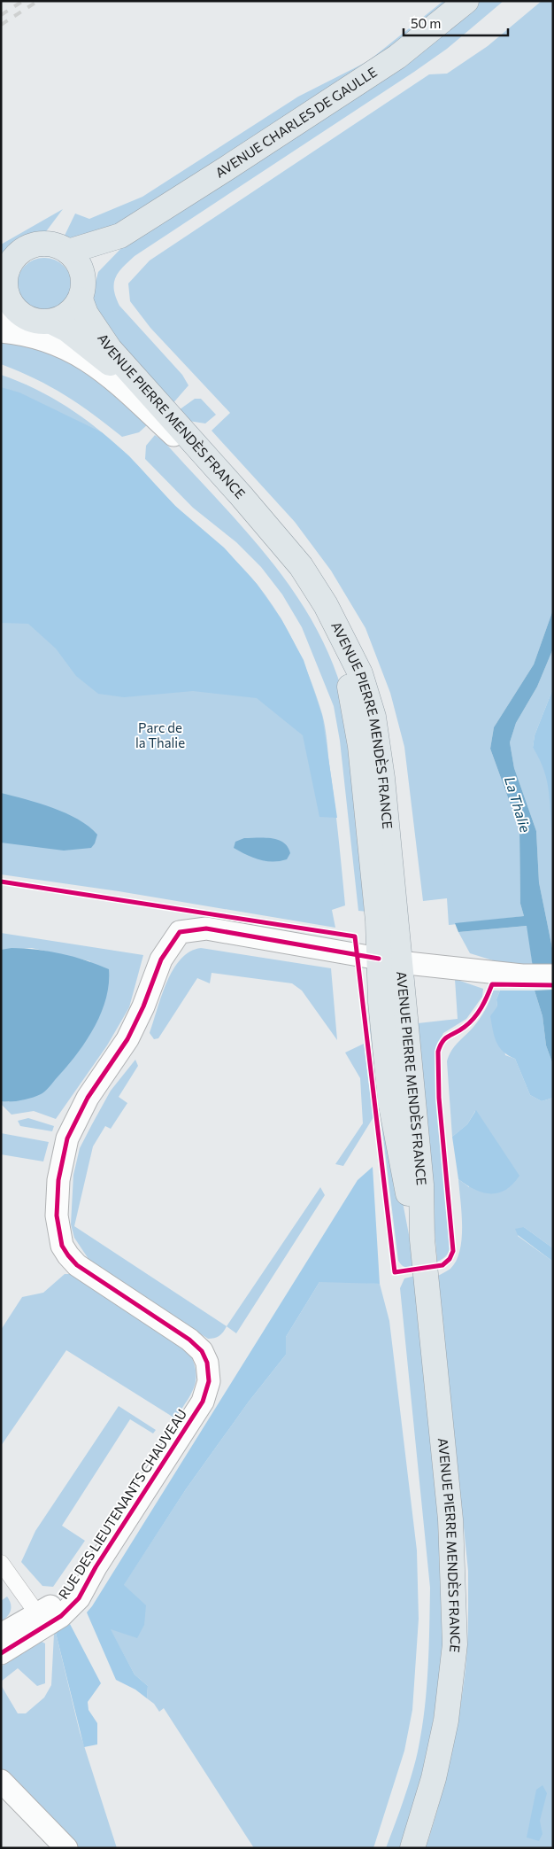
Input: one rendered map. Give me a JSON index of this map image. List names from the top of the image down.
{
  "streets": {
    "main road": ["AVENUE CHARLES DE GAULLE", "AVENUE PIERRE MENDÈS FRANCE"],
    "street": ["RUE DES LIEUTENANTS CHAUVEAU"]
  },
  "crossings": [
    ["AVENUE CHARLES DE GAULLE", "AVENUE PIERRE MENDÈS FRANCE"],
    ["AVENUE PIERRE MENDÈS FRANCE", "RUE DES LIEUTENANTS CHAUVEAU"]
  ],
  "water": ["La Thalie"],
  "parks": ["Parc de la Thalie"],
  "scale_bar": "50 m"
}
